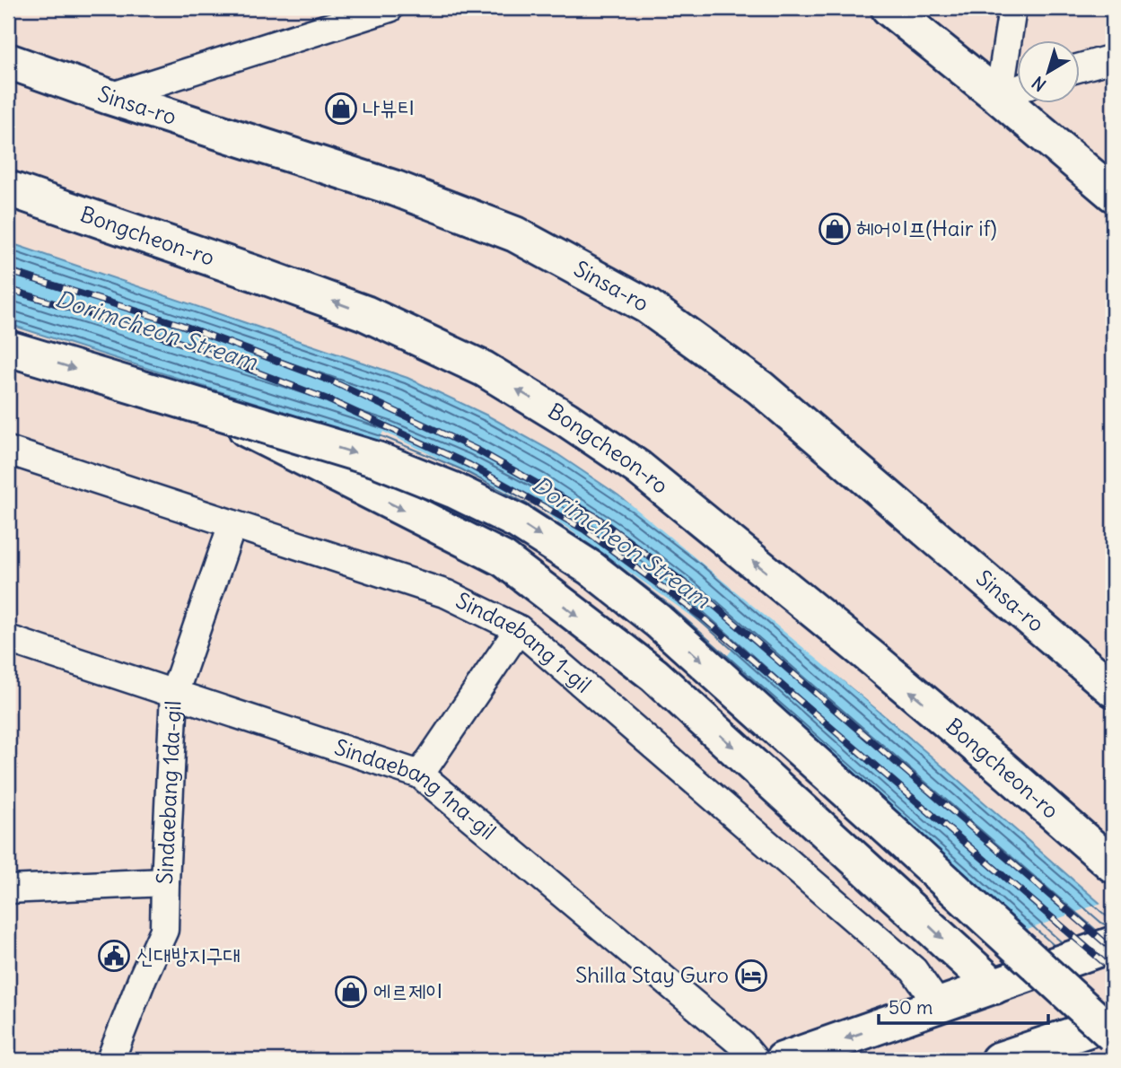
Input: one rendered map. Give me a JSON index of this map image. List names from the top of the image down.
{
  "streets": {
    "main road": ["Sinsa-ro", "Bongcheon-ro"],
    "street": ["Sindaebang 1-gil", "Sindaebang 1da-gil", "Sindaebang 1na-gil"]
  },
  "crossings": [
    ["Sindaebang 1-gil", "Sindaebang 1da-gil"],
    ["Sindaebang 1da-gil", "Sindaebang 1na-gil"]
  ],
  "water": ["Dorimcheon Stream"],
  "places": {
    "shop": ["나뷰티", "헤어이프(Hair if)", "에르제이"],
    "public building": ["신대방지구대"],
    "hotel": ["Shilla Stay Guro"]
  },
  "scale_bar": "50 m",
  "north": "bottom left"
}
